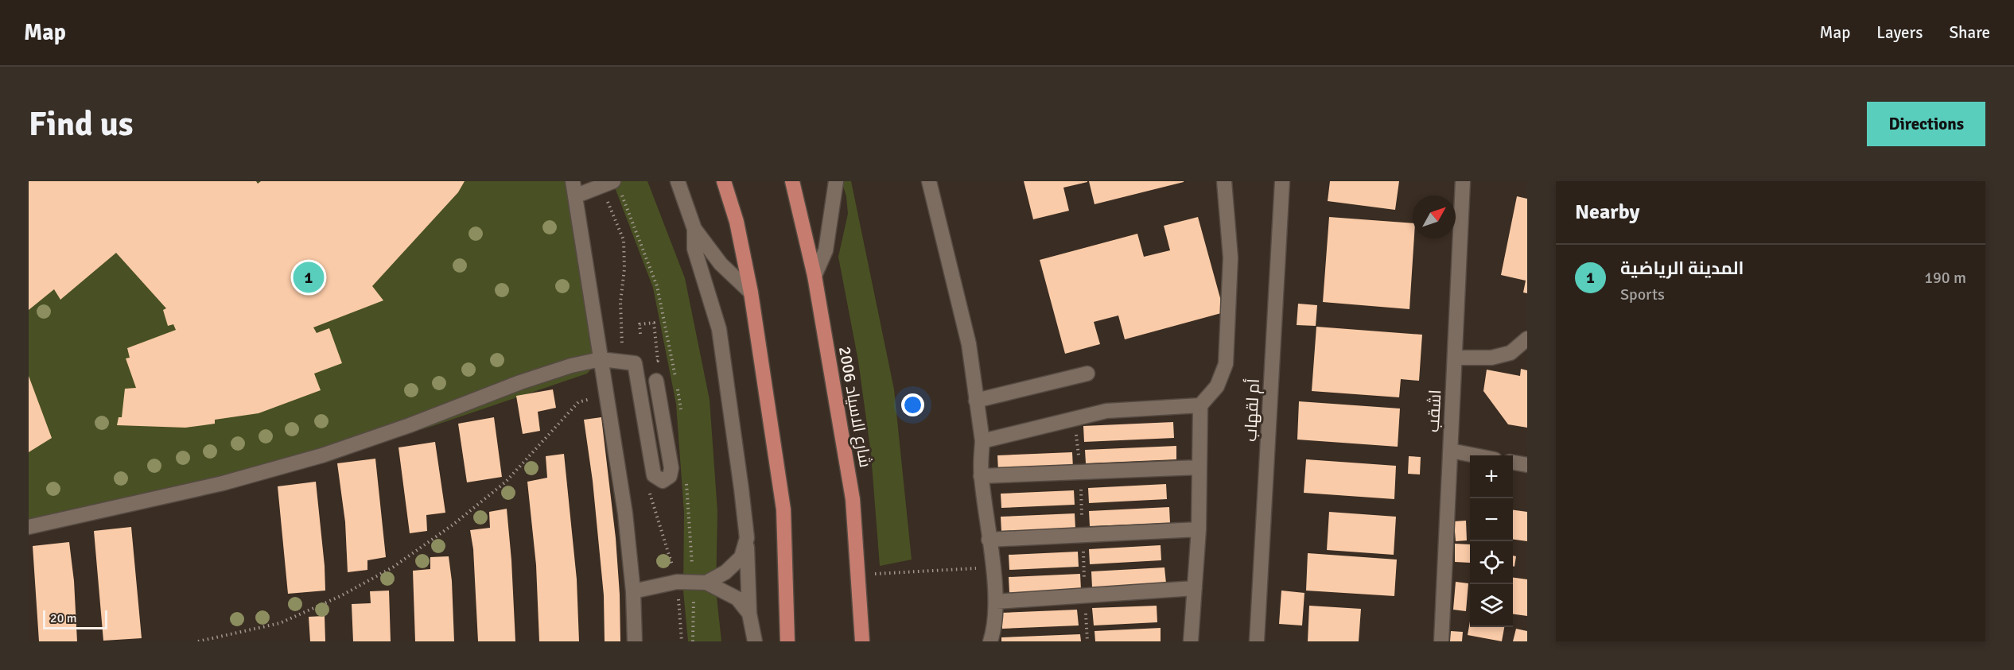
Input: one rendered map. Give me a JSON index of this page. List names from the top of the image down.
{
  "streets": {
    "main road": ["شارع الاسياد 2006"],
    "street": ["أم لقهاب", "اشقب"]
  },
  "scale_bar": "20 m",
  "north": "top right",
  "page": {
    "header": "Map",
    "nav": ["Map", "Layers", "Share"],
    "buttons": "Directions",
    "title": "Find us",
    "heading": "Nearby",
    "list": [
      {
        "mark": "1",
        "name": "المدينة الرياضية",
        "note": "Sports",
        "value": "190 m"
      }
    ],
    "pins": "1",
    "map_buttons": ["+", "−"],
    "scale": "20 m"
  }
}
